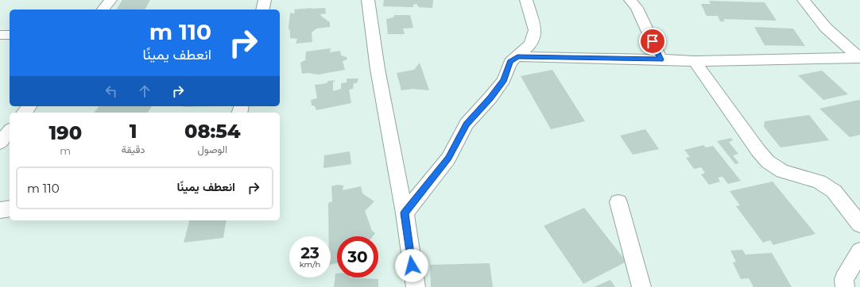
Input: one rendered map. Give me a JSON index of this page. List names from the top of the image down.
{
  "page": {
    "turn": ["110 m", "انعطف يمينًا"],
    "eta": [
      "08:54",
      "الوصول",
      "1",
      "دقيقة",
      "190",
      "m"
    ],
    "list": [
      {
        "name": "انعطف يمينًا",
        "value": "110 m"
      }
    ],
    "speed": "23 km/h",
    "limit": "30"
  }
}
